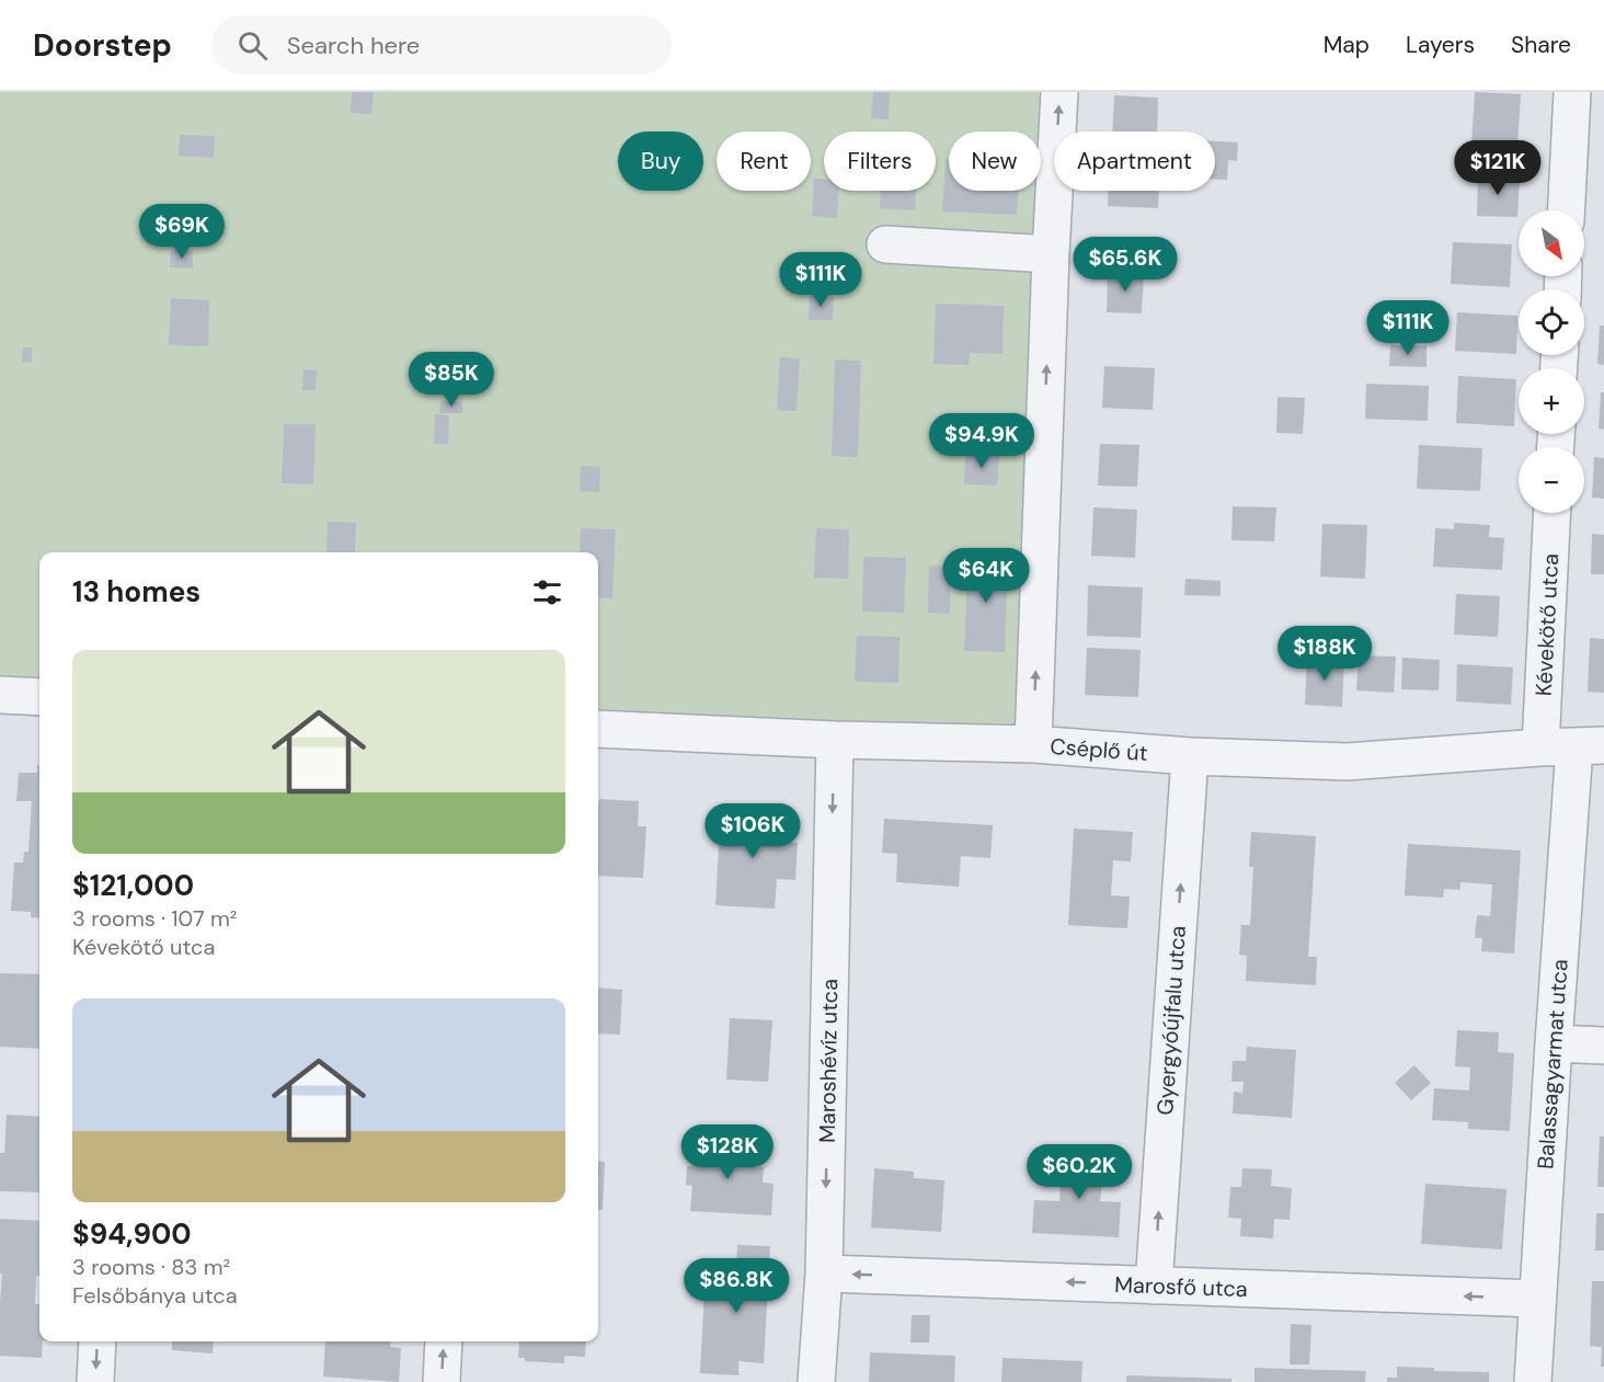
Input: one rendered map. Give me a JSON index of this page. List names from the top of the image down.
{
  "streets": {
    "street": [
      "Kévekötő utca",
      "Cséplő út",
      "Gyergyóújfalu utca",
      "Maroshévíz utca",
      "Balassagyarmat utca",
      "Marosfő utca"
    ]
  },
  "crossings": [
    ["Kévekötő utca", "Cséplő út"],
    ["Kévekötő utca", "Balassagyarmat utca"],
    ["Cséplő út", "Gyergyóújfalu utca"],
    ["Cséplő út", "Maroshévíz utca"],
    ["Cséplő út", "Balassagyarmat utca"],
    ["Gyergyóújfalu utca", "Marosfő utca"],
    ["Maroshévíz utca", "Marosfő utca"],
    ["Balassagyarmat utca", "Marosfő utca"]
  ],
  "one_way": ["Gyergyóújfalu utca", "Maroshévíz utca", "Marosfő utca"],
  "north": "bottom right",
  "page": {
    "header": "Doorstep",
    "search": "Search here",
    "nav": ["Map", "Layers", "Share"],
    "chip": [
      "Buy",
      "Rent",
      "Filters",
      "New",
      "Apartment"
    ],
    "price": [
      "$121K",
      "$69K",
      "$65.6K",
      "$111K",
      "$111K",
      "$85K",
      "$94.9K",
      "$64K",
      "$188K",
      "$106K",
      "$128K",
      "$60.2K",
      "$86.8K"
    ],
    "map_buttons": ["+", "−"],
    "heading": "13 homes",
    "list": [
      {
        "name": "$121,000",
        "note": "3 rooms · 107 m² · Kévekötő utca"
      },
      {
        "name": "$94,900",
        "note": "3 rooms · 83 m² · Felsőbánya utca"
      }
    ]
  }
}
